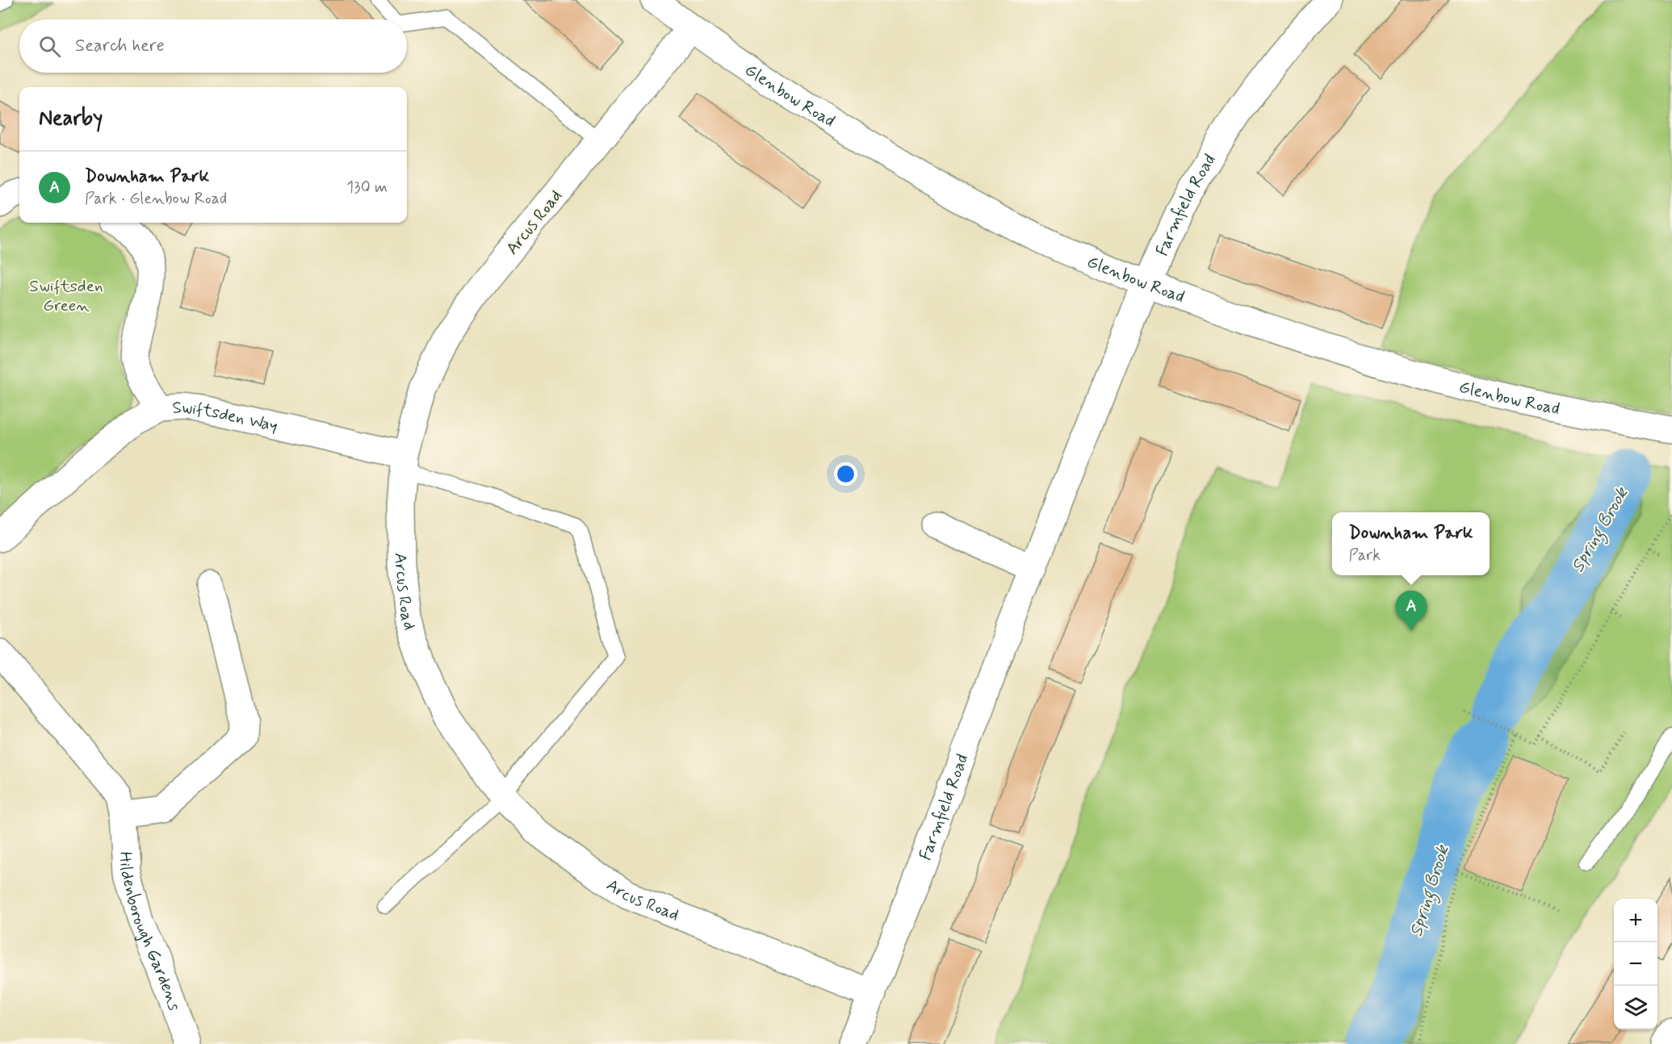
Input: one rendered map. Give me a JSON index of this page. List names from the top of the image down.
{
  "streets": {
    "street": [
      "Glenbow Road",
      "Farmfield Road",
      "Arcus Road",
      "Swiftsden Way",
      "Hildenborough Gardens"
    ]
  },
  "crossings": [
    ["Glenbow Road", "Farmfield Road"],
    ["Glenbow Road", "Arcus Road"],
    ["Farmfield Road", "Arcus Road"],
    ["Arcus Road", "Swiftsden Way"]
  ],
  "water": ["Spring Brook"],
  "parks": ["Swiftsden Green"],
  "page": {
    "search": "Search here",
    "heading": "Nearby",
    "list": [
      {
        "mark": "A",
        "name": "Downham Park",
        "note": "Park · Glenbow Road",
        "value": "130 m"
      }
    ],
    "popup": ["Downham Park", "Park"],
    "pins": "A",
    "map_buttons": ["+", "−"]
  }
}
